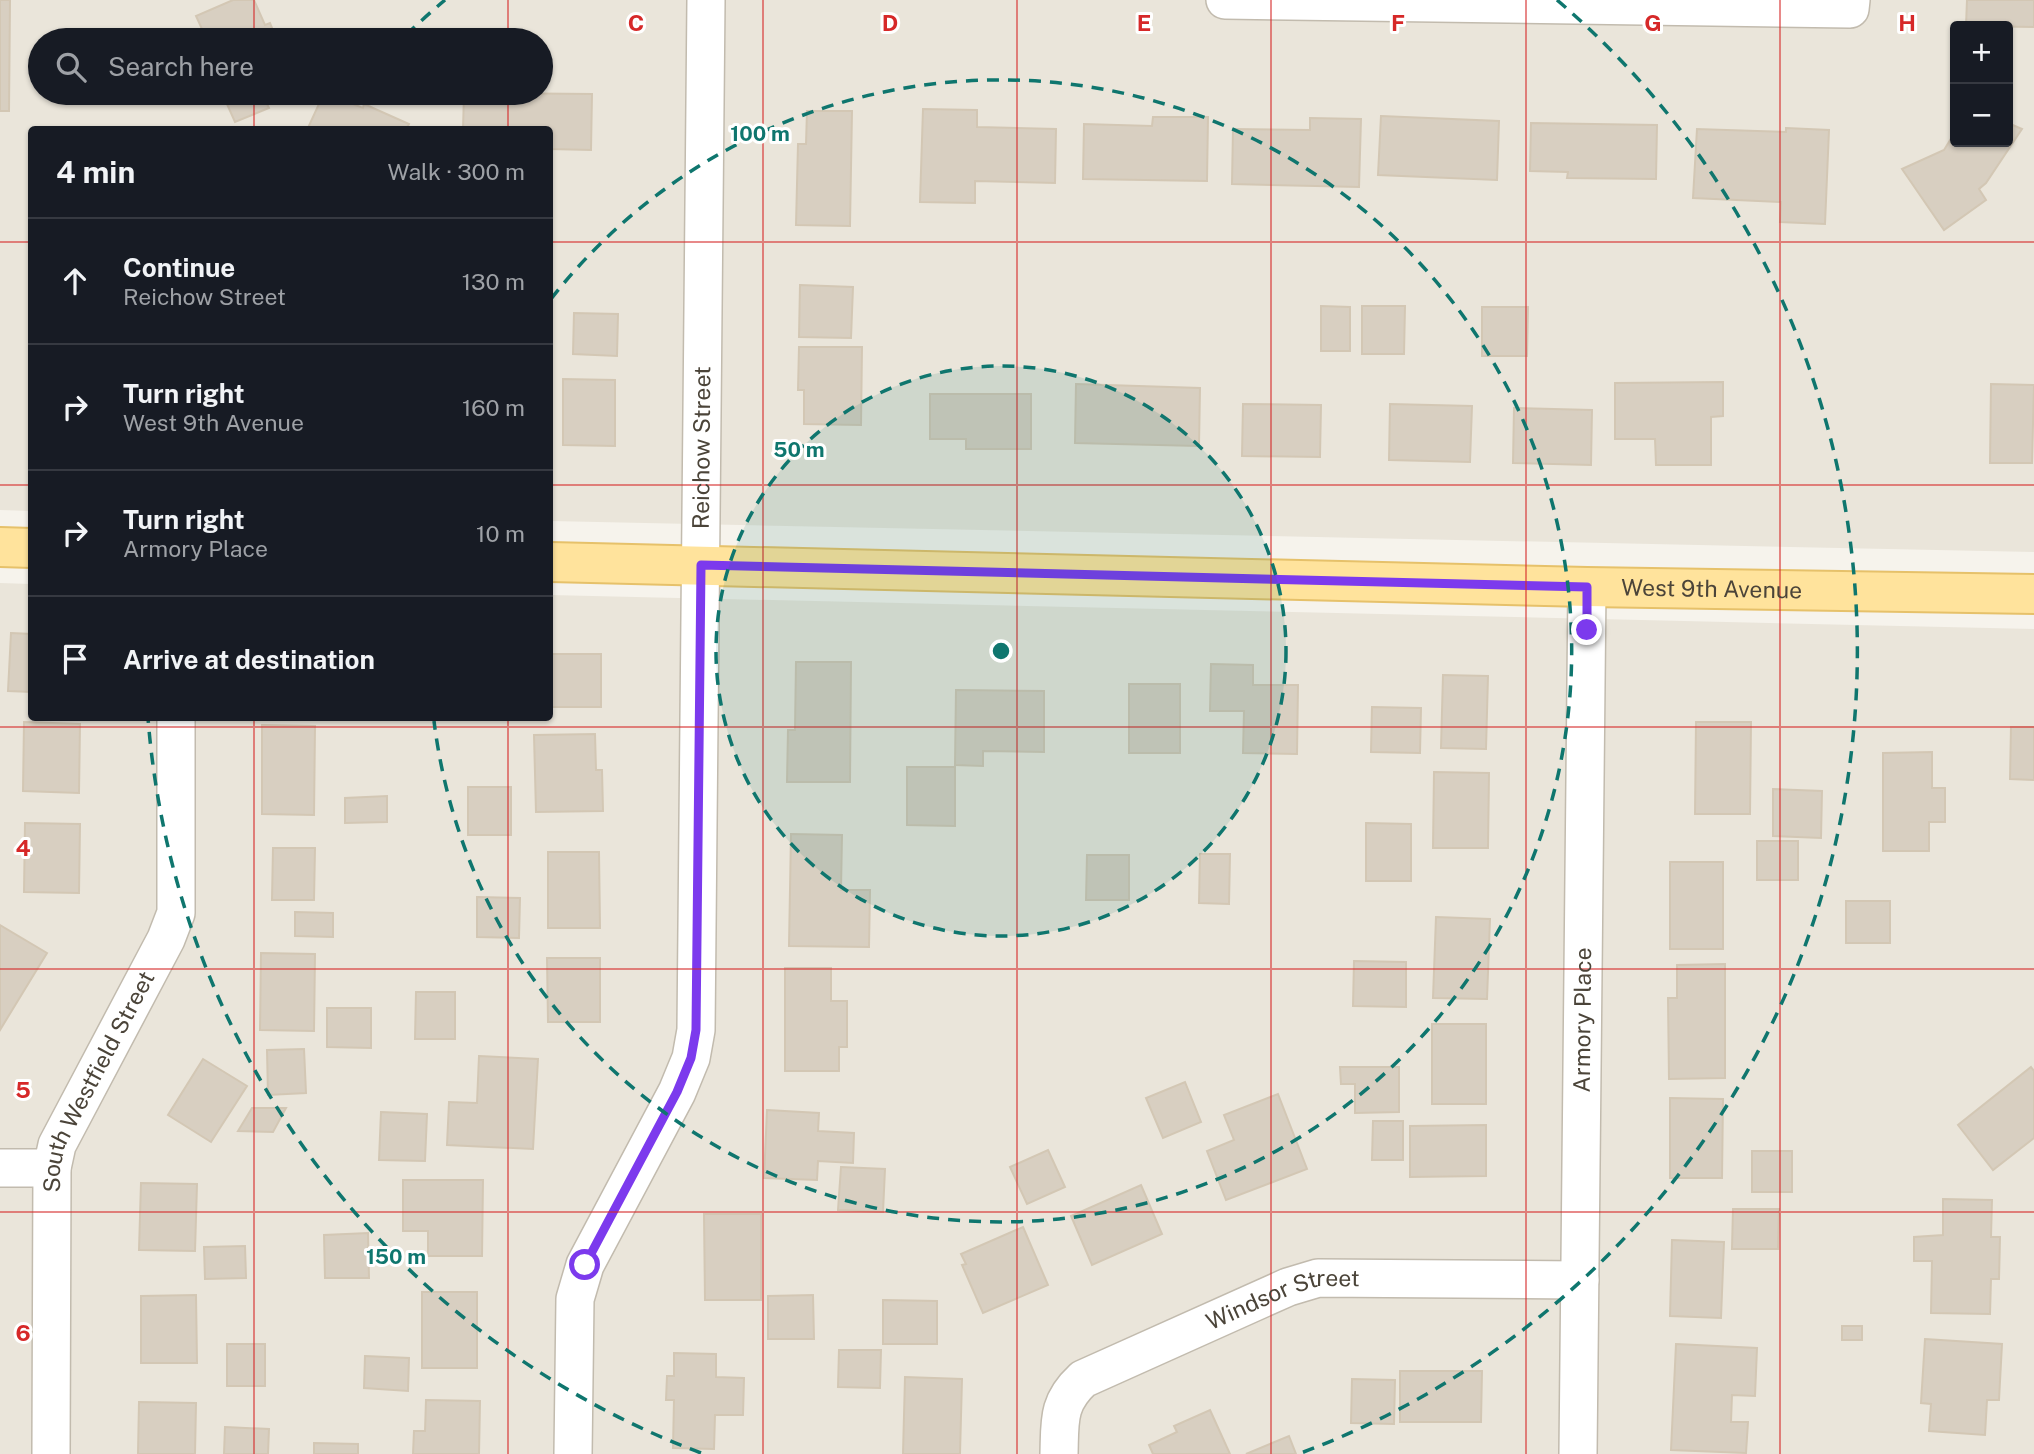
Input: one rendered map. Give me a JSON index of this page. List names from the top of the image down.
{
  "streets": {
    "main road": ["West 9th Avenue"],
    "street": [
      "Reichow Street",
      "Armory Place",
      "South Westfield Street",
      "Windsor Street"
    ]
  },
  "crossings": [
    ["Reichow Street", "West 9th Avenue"],
    ["West 9th Avenue", "Armory Place"],
    ["Armory Place", "Windsor Street"]
  ],
  "page": {
    "map_buttons": ["+", "−"],
    "search": "Search here",
    "heading": ["4 min", "Walk · 300 m"],
    "list": [
      ["Continue", "Reichow Street", "130 m"],
      ["Turn right", "West 9th Avenue", "160 m"],
      ["Turn right", "Armory Place", "10 m"],
      "Arrive at destination"
    ]
  },
  "grid": {
    "columns": [
      "C",
      "D",
      "E",
      "F",
      "G",
      "H"
    ],
    "rows": ["4", "5", "6"]
  },
  "rings": ["100 m", "50 m", "150 m"]
}
